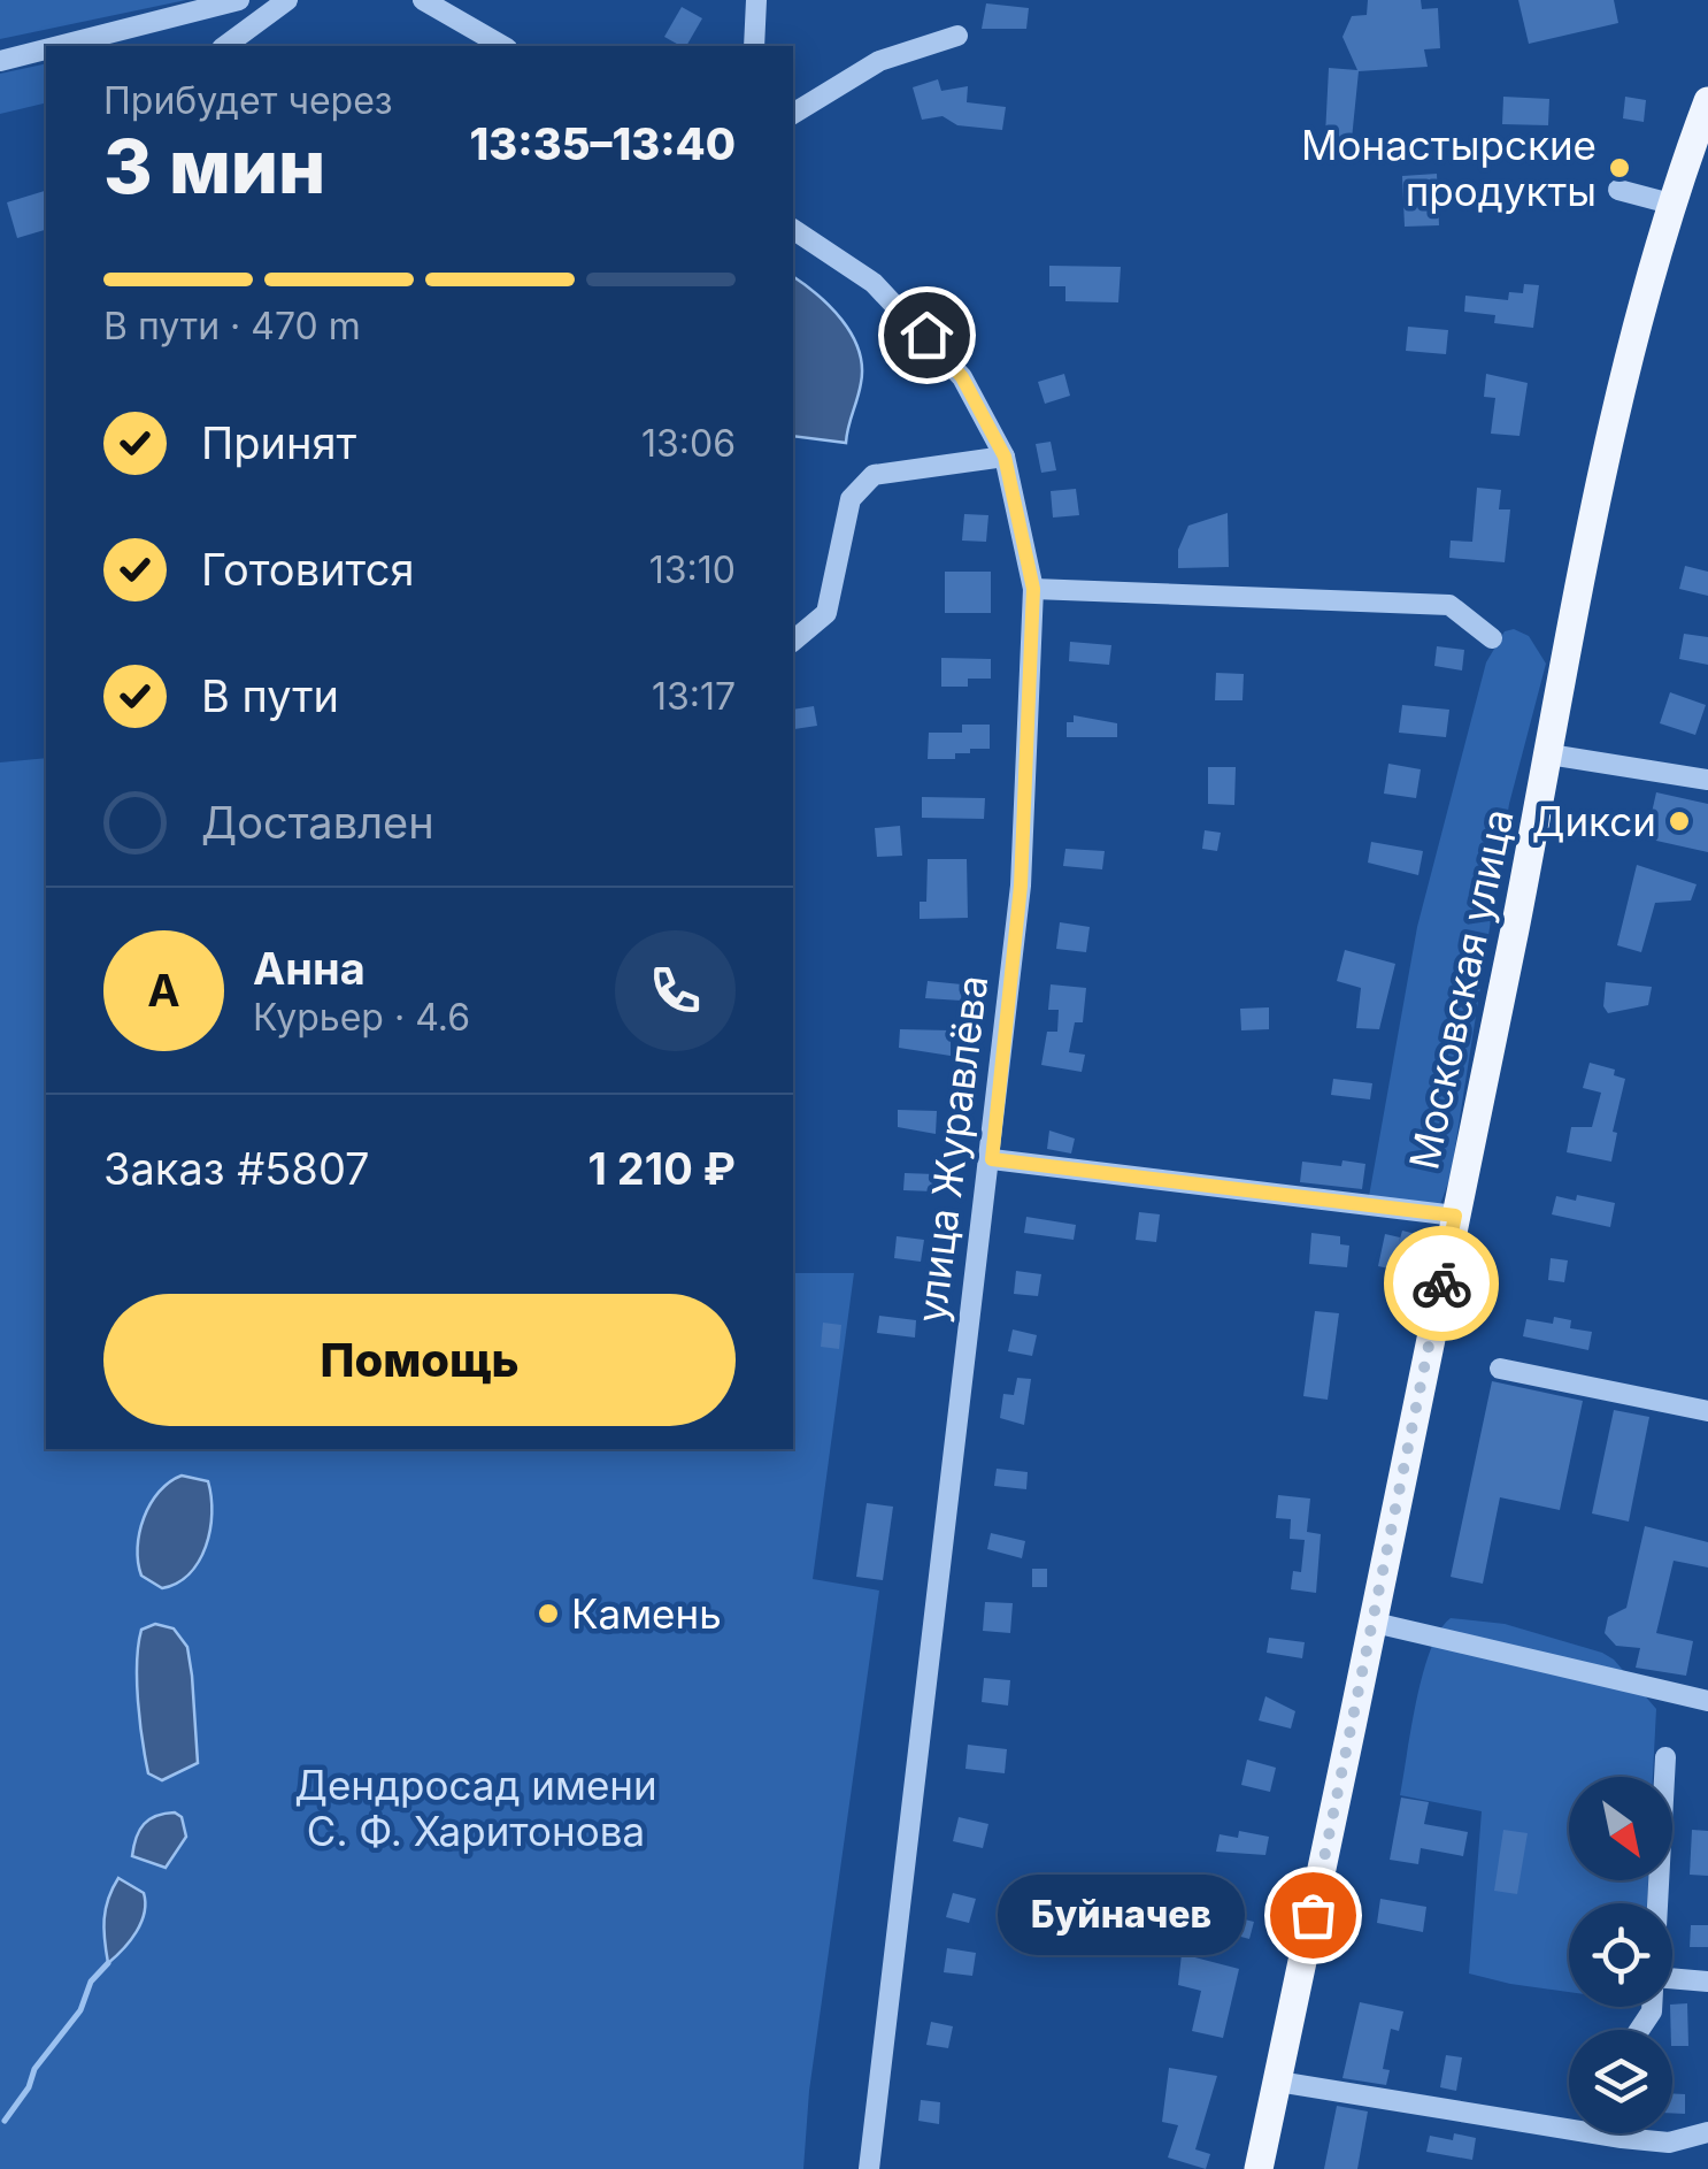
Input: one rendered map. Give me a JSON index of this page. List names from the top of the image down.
{
  "streets": {
    "main road": ["Московская улица"],
    "street": ["улица Журавлёва"]
  },
  "parks": ["Дендросад имени С. Ф. Харитонова"],
  "places": [
    "Монастырские продукты",
    "Дикси",
    "Камень",
    "Буйначев"
  ],
  "north": "bottom right",
  "page": {
    "heading": ["3 мин", "Прибудет через", "13:35–13:40"],
    "panel": [
      "Анна",
      "Курьер · 4.6",
      "Заказ #5807",
      "1 210 ₽"
    ],
    "bar": "В пути · 470 m",
    "list": [
      ["Принят", "13:06"],
      ["Готовится", "13:10"],
      ["В пути", "13:17"],
      "Доставлен"
    ],
    "round": "А",
    "buttons": "Помощь",
    "bubble": "Буйначев"
  }
}
